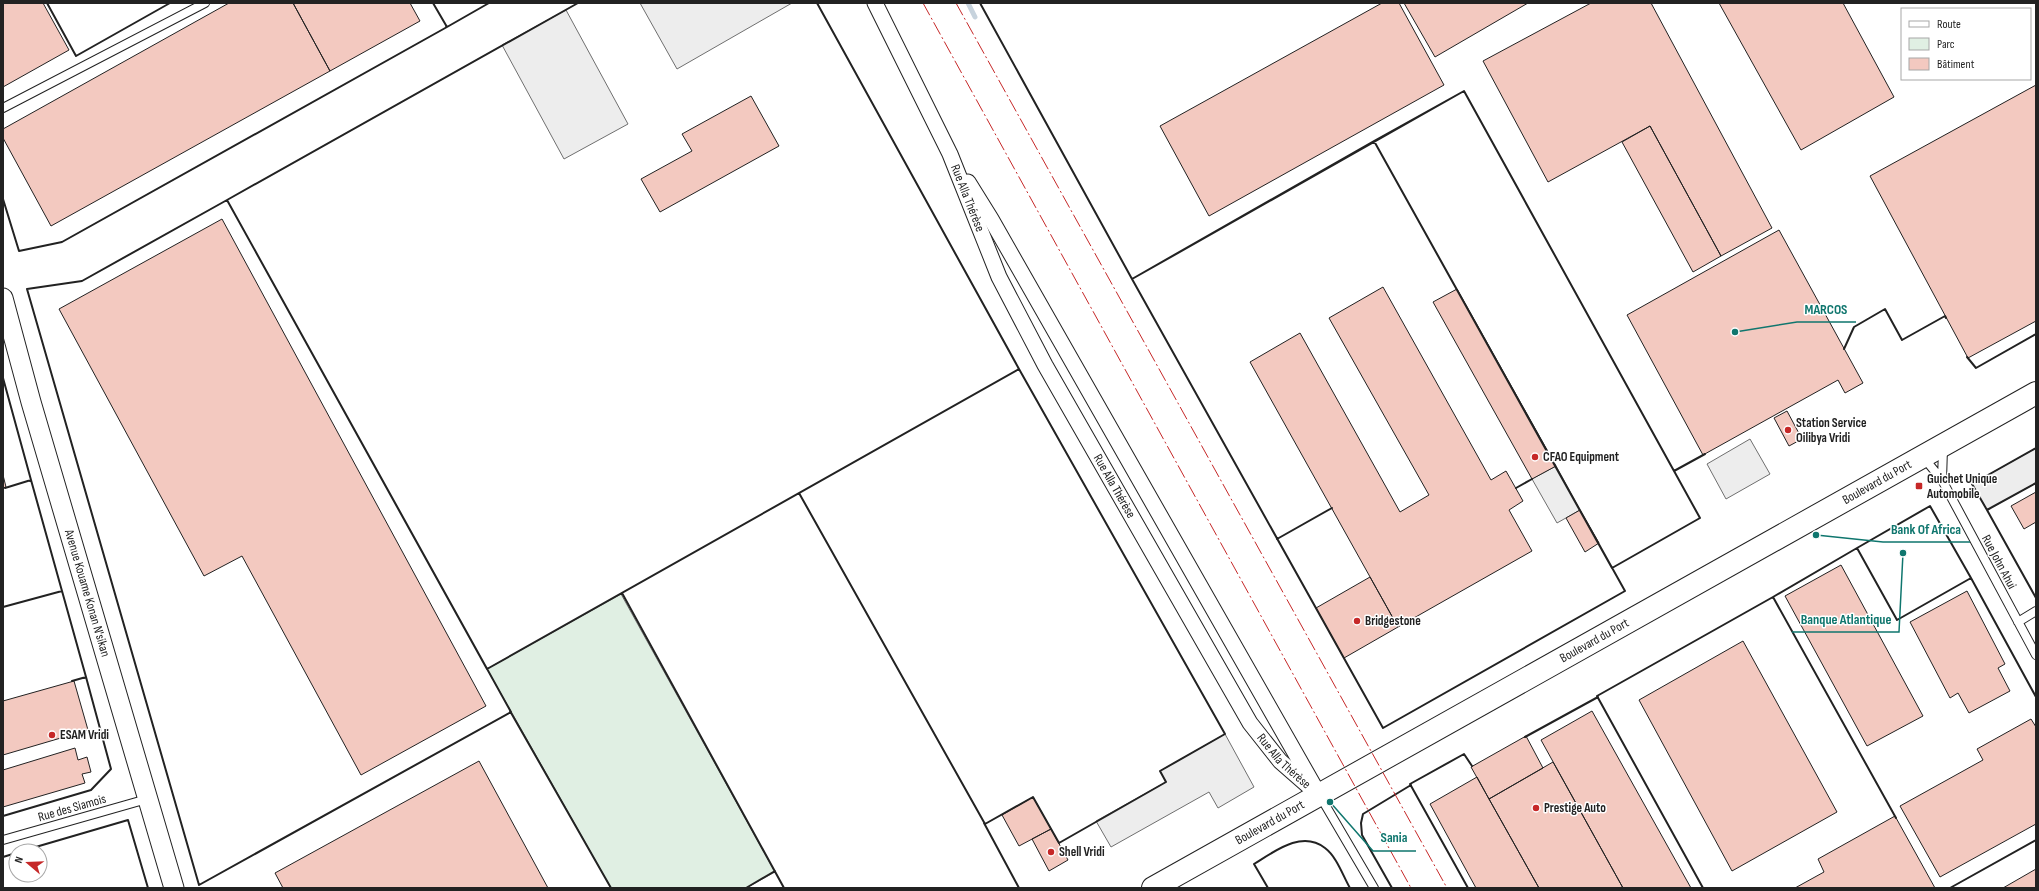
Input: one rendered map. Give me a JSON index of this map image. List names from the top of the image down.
{
  "streets": {
    "main road": ["Boulevard du Port"],
    "street": ["Rue Alla Thérèse", "Avenue Kouame Konan N'sikan"],
    "lane": ["Rue John Ahui", "Rue des Siamois"]
  },
  "crossings": [
    ["Rue Alla Thérèse", "Boulevard du Port"],
    ["Boulevard du Port", "Rue John Ahui"],
    ["Avenue Kouame Konan N'sikan", "Rue des Siamois"]
  ],
  "places": {
    "other": [
      "MARCOS",
      "Station Service Oilibya Vridi",
      "CFAO Equipment",
      "Bank Of Africa",
      "Banque Atlantique",
      "Bridgestone",
      "ESAM Vridi",
      "Sania",
      "Prestige Auto",
      "Shell Vridi"
    ],
    "transit": ["Guichet Unique Automobile"]
  },
  "legend": ["Route", "Parc", "Bâtiment"],
  "north": "left"
}
